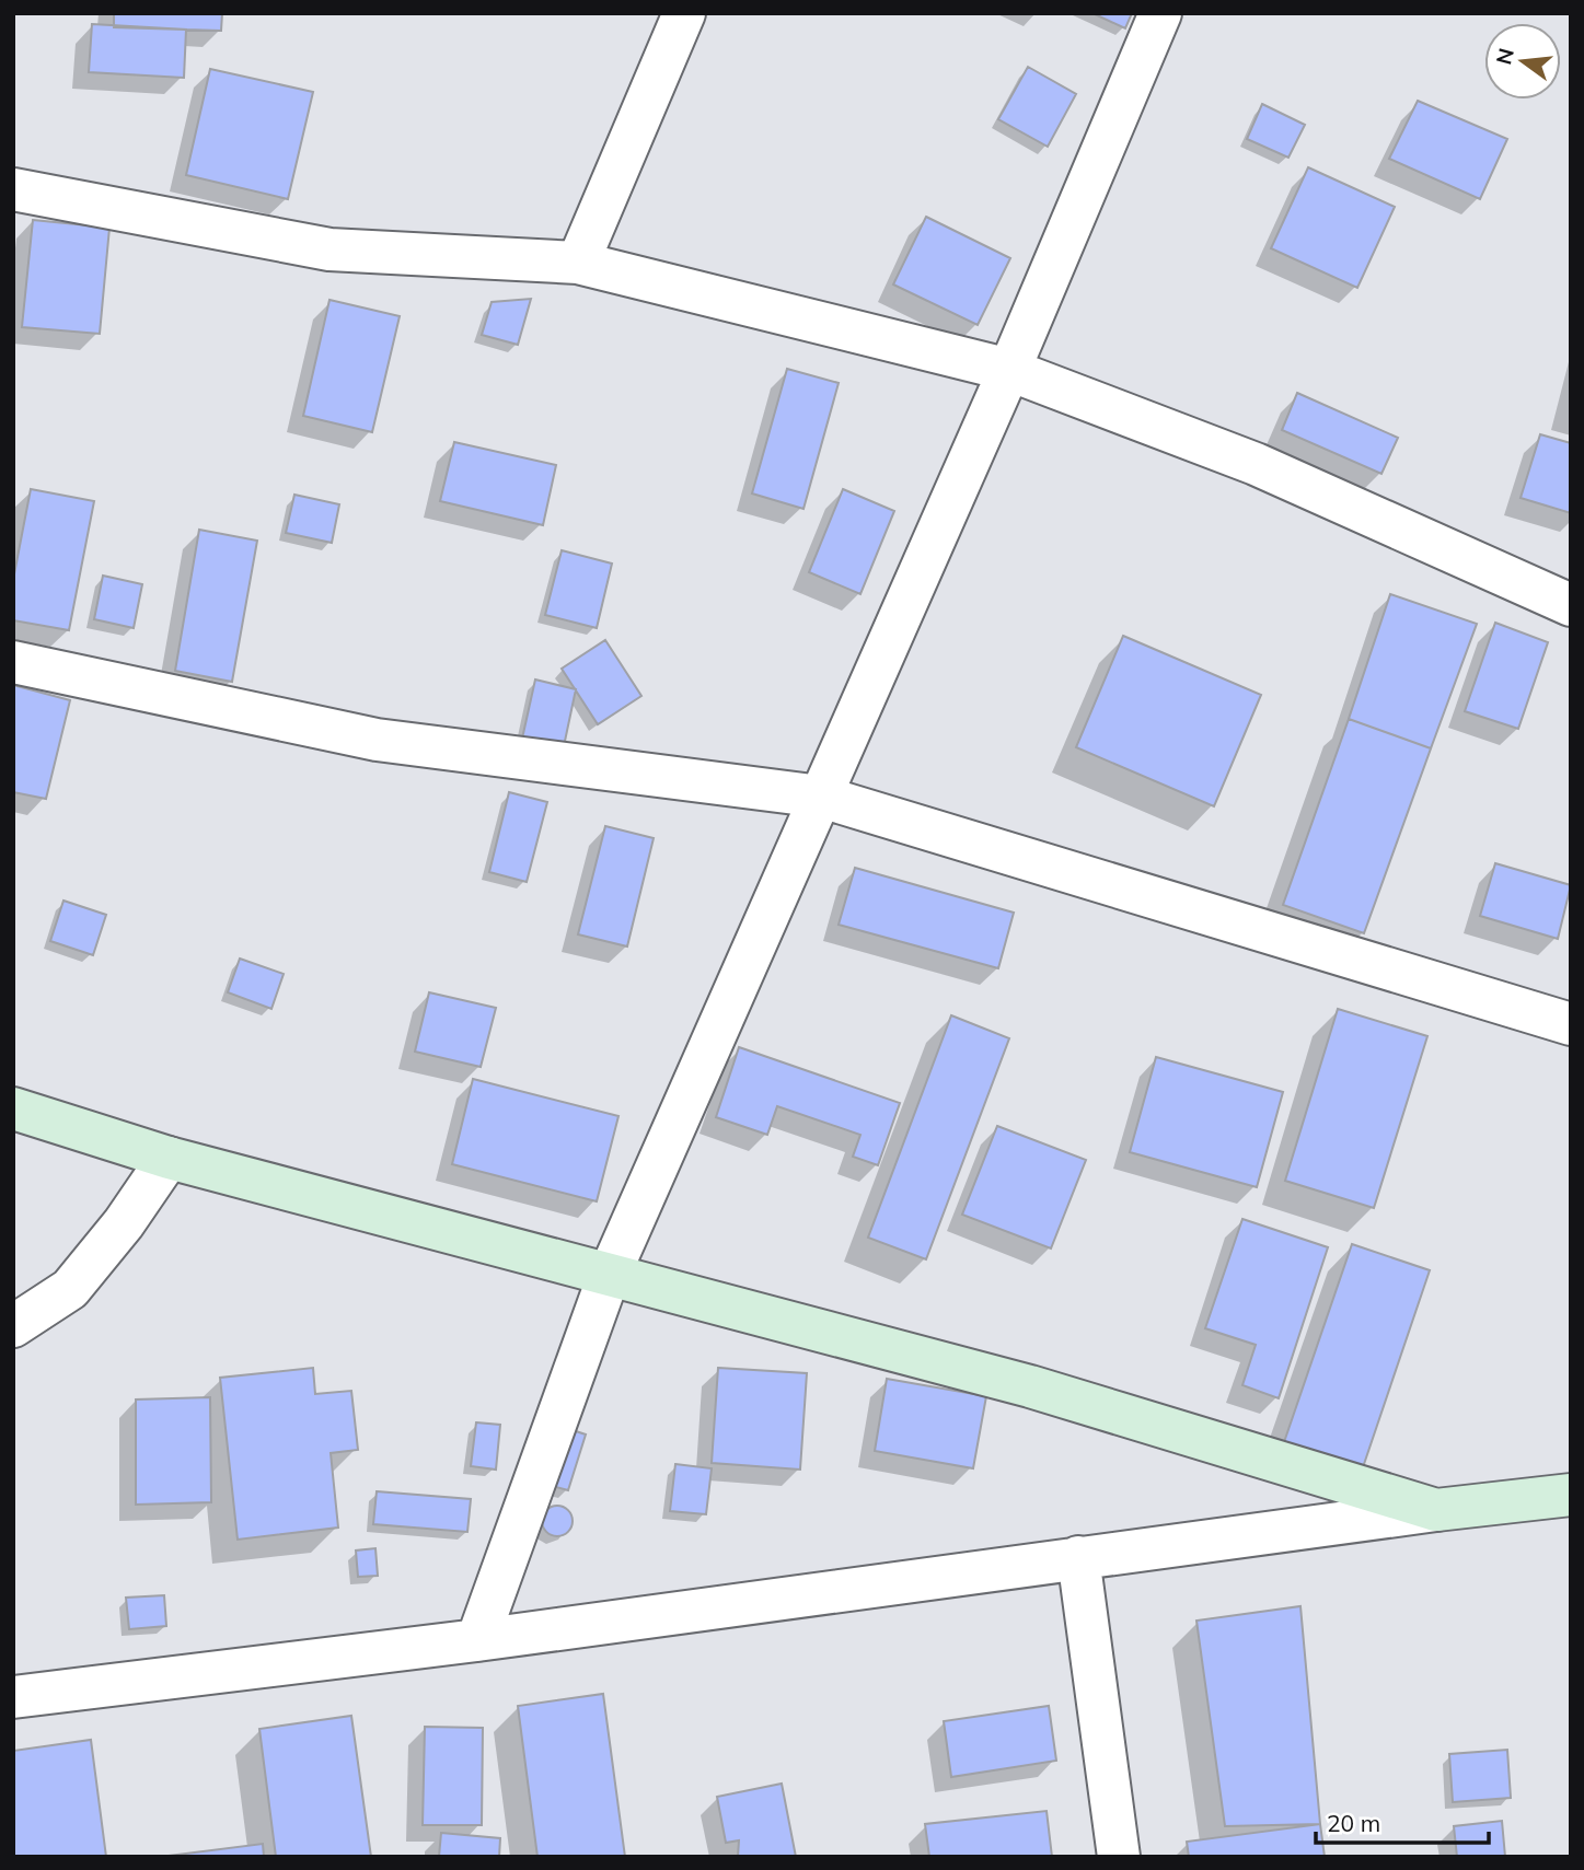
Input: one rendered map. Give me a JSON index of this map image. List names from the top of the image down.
{
  "scale_bar": "20 m",
  "north": "left"
}
